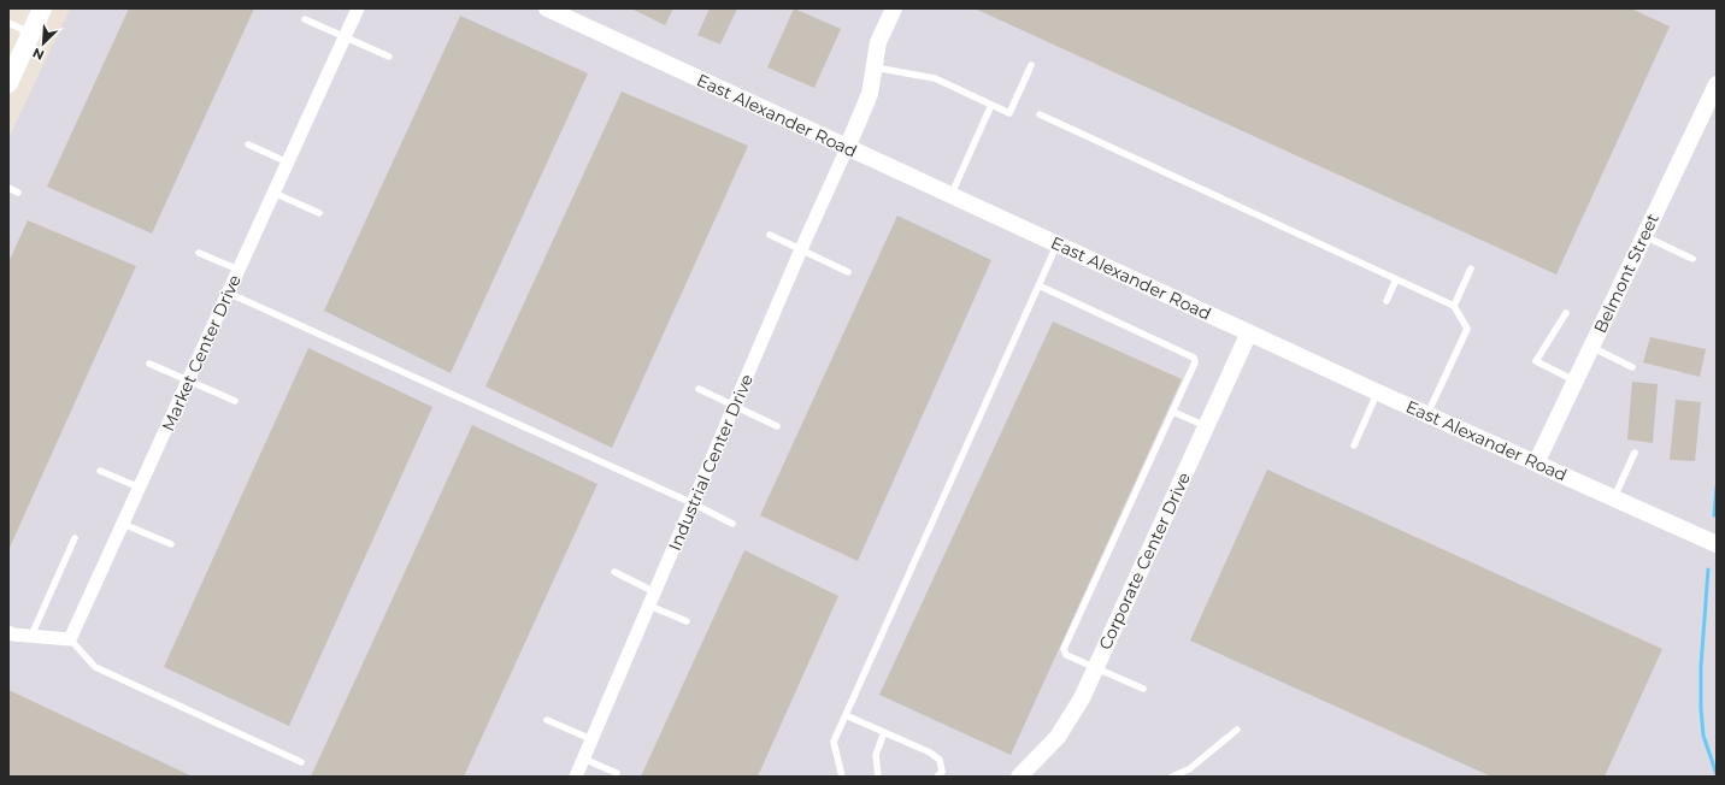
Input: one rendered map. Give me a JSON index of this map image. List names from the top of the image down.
{
  "streets": {
    "street": [
      "East Alexander Road",
      "Belmont Street",
      "Market Center Drive",
      "Industrial Center Drive",
      "Corporate Center Drive"
    ]
  },
  "crossings": [
    ["East Alexander Road", "Belmont Street"],
    ["East Alexander Road", "Industrial Center Drive"],
    ["East Alexander Road", "Corporate Center Drive"]
  ],
  "north": "bottom left"
}
